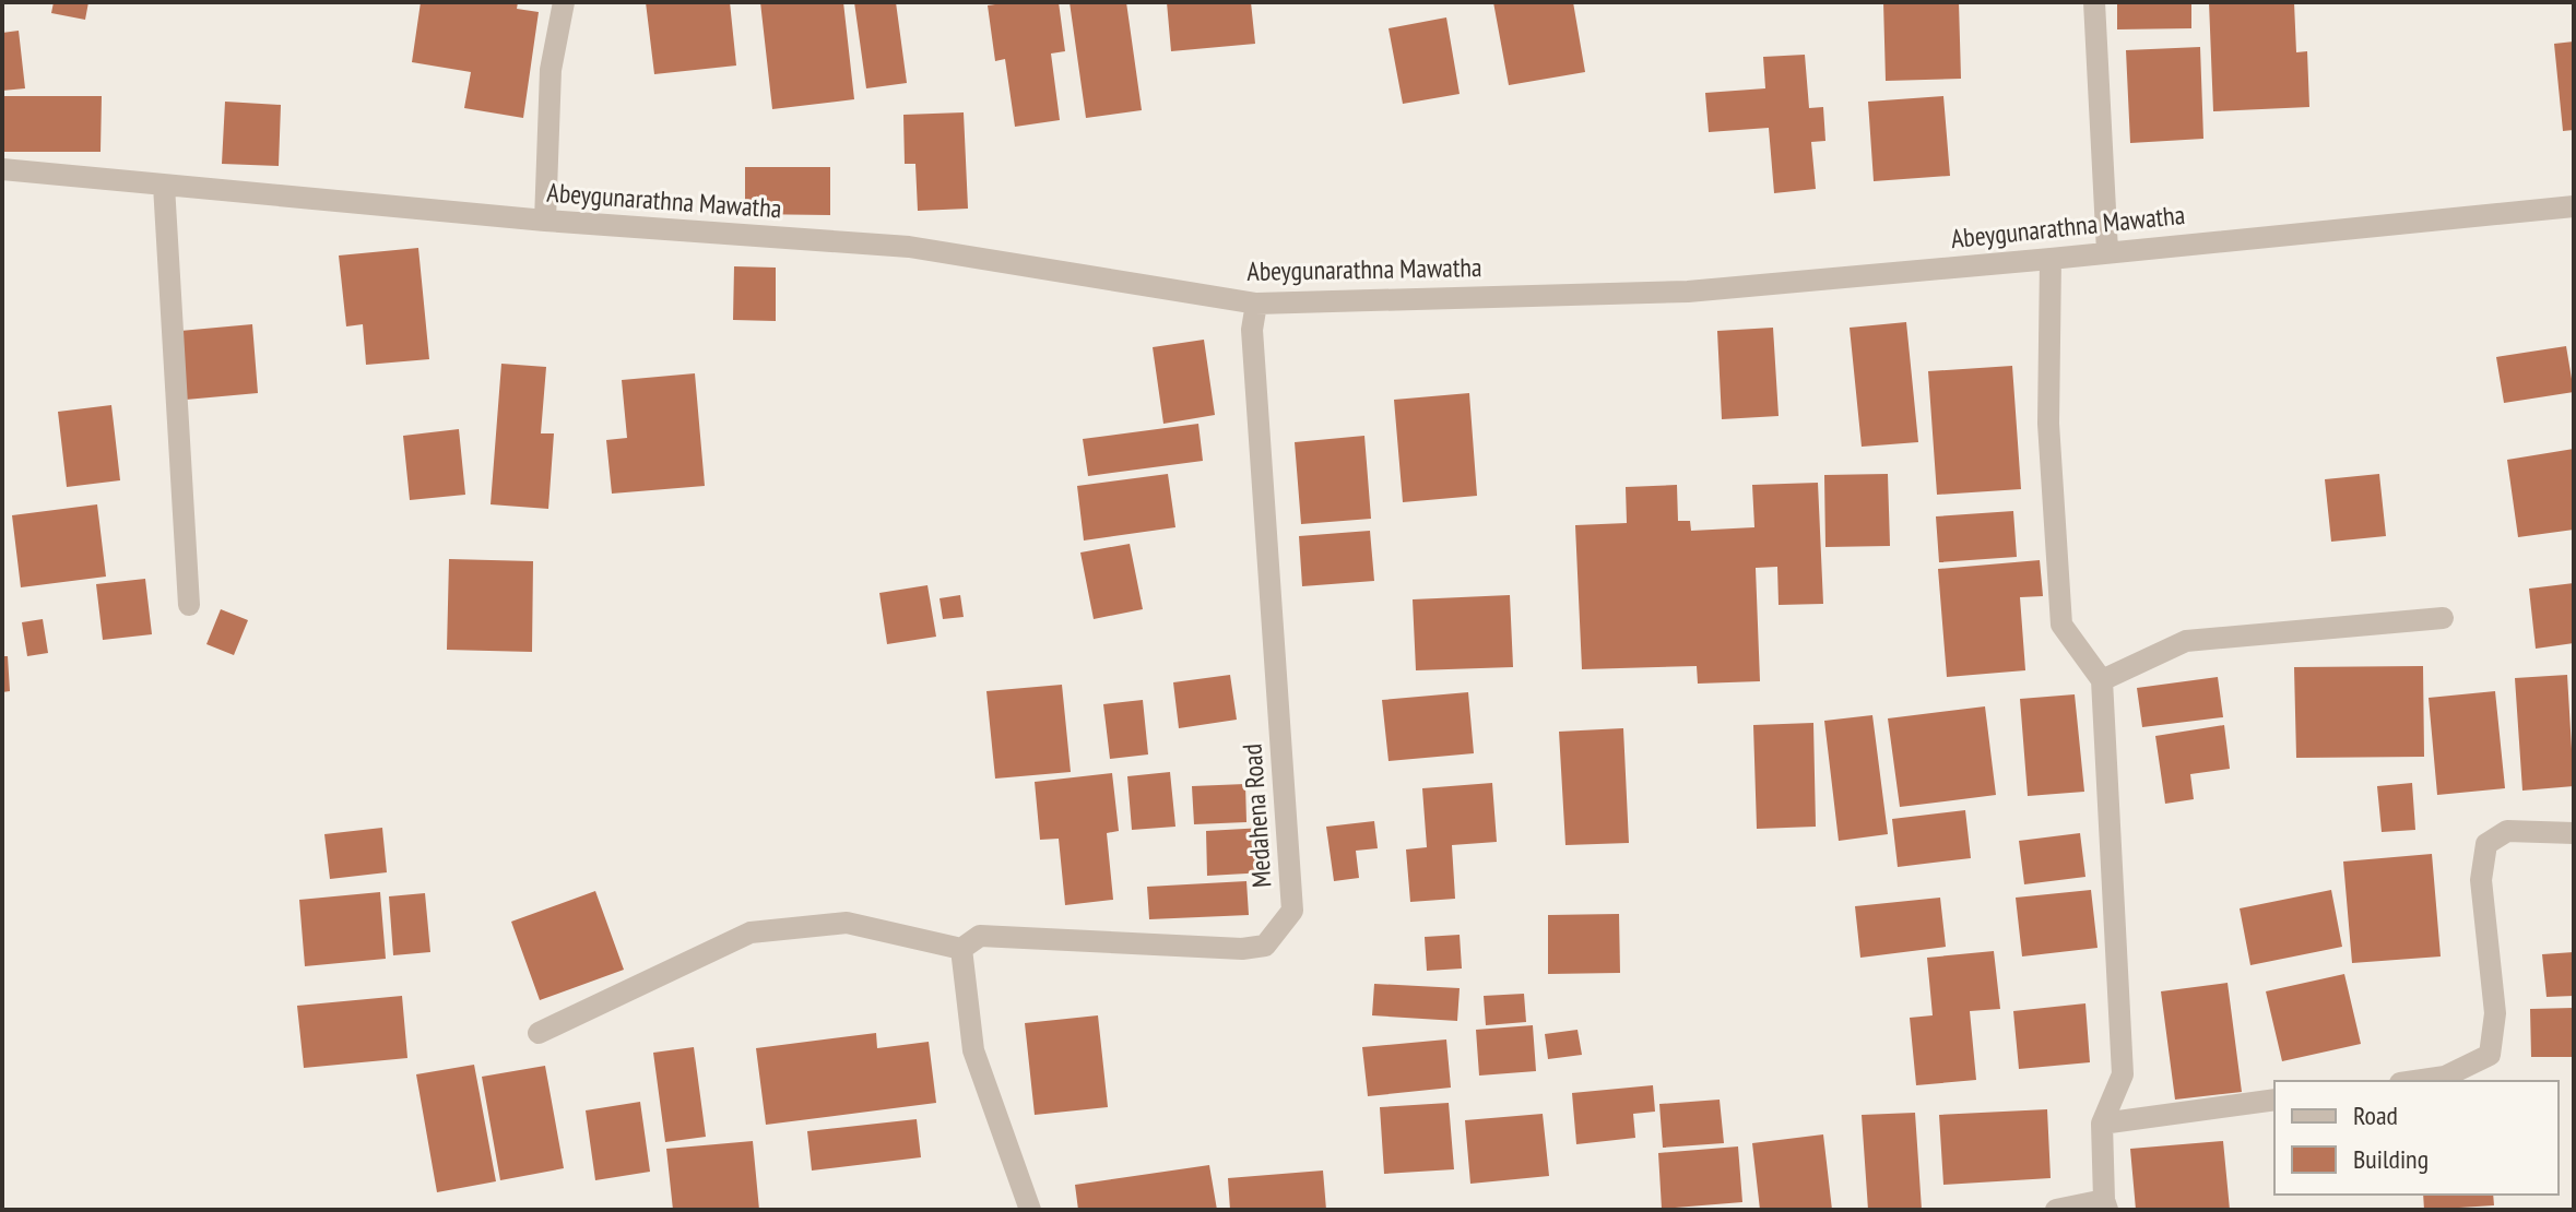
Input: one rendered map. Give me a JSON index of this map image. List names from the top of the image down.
{
  "streets": {
    "street": ["Abeygunarathna Mawatha", "Medahena Road"]
  },
  "crossings": [
    ["Abeygunarathna Mawatha", "Medahena Road"]
  ],
  "legend": ["Road", "Building"]
}
